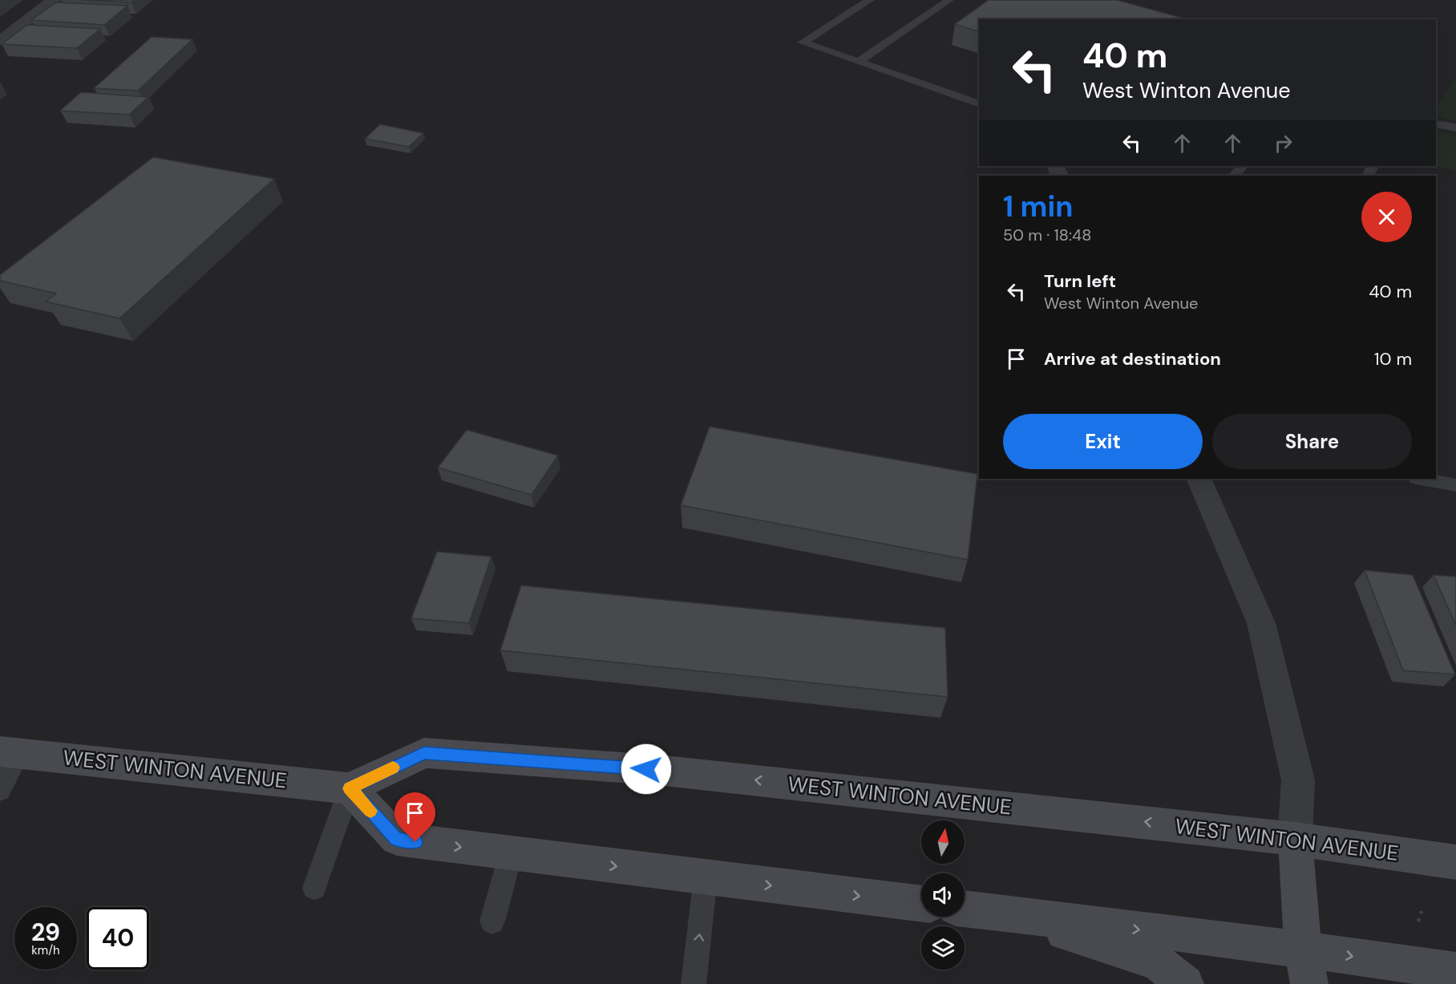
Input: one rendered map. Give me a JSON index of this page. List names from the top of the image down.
{
  "streets": {
    "street": ["WEST WINTON AVENUE"]
  },
  "north": "top",
  "page": {
    "turn": ["40 m", "West Winton Avenue"],
    "heading": ["1 min", "50 m · 18:48"],
    "list": [
      {
        "name": "Turn left",
        "note": "West Winton Avenue",
        "value": "40 m"
      },
      {
        "name": "Arrive at destination",
        "value": "10 m"
      }
    ],
    "buttons": ["Exit", "Share"],
    "speed": "29 km/h",
    "limit": "40"
  }
}
